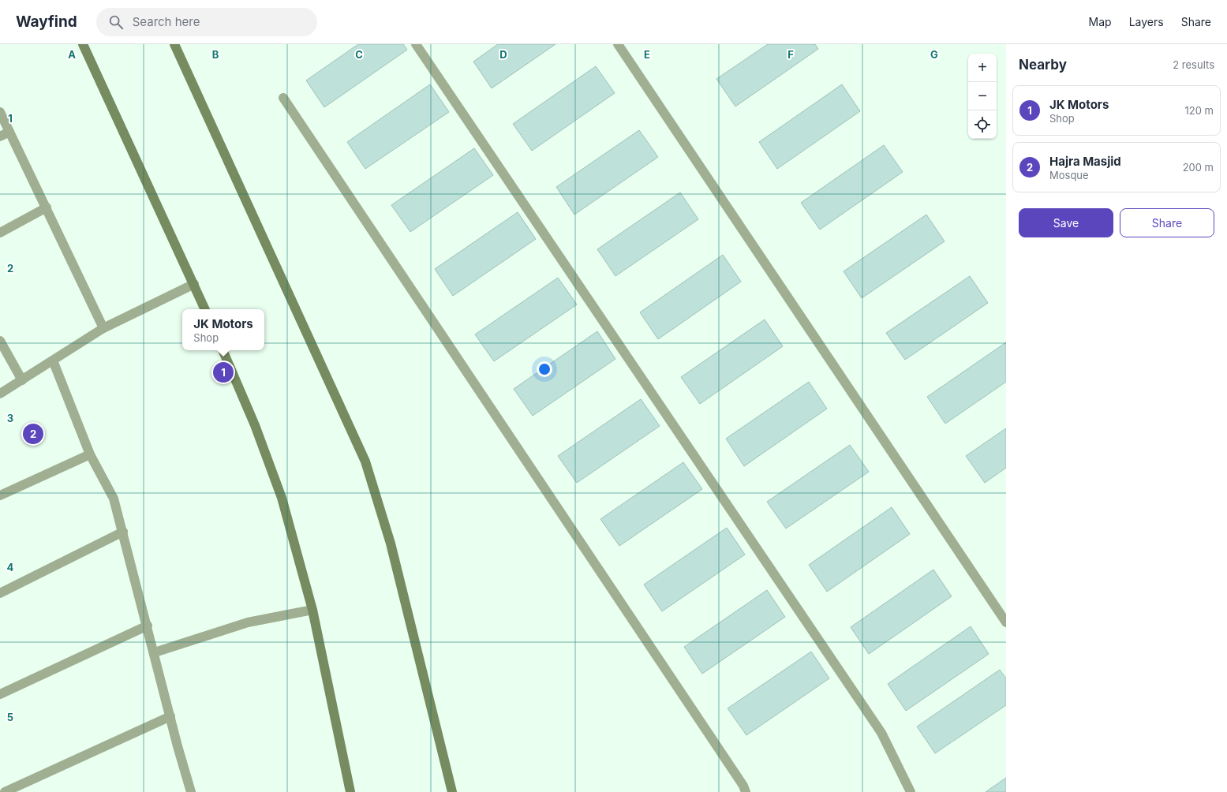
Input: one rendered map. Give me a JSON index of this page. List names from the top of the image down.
{
  "page": {
    "header": "Wayfind",
    "search": "Search here",
    "nav": ["Map", "Layers", "Share"],
    "heading": ["Nearby", "2 results"],
    "map_buttons": ["+", "−"],
    "list": [
      {
        "mark": "1",
        "name": "JK Motors",
        "note": "Shop",
        "value": "120 m"
      },
      {
        "mark": "2",
        "name": "Hajra Masjid",
        "note": "Mosque",
        "value": "200 m"
      }
    ],
    "buttons": ["Save", "Share"],
    "popup": ["JK Motors", "Shop"],
    "pins": ["1", "2"]
  },
  "grid": {
    "columns": [
      "A",
      "B",
      "C",
      "D",
      "E",
      "F",
      "G"
    ],
    "rows": [
      "1",
      "2",
      "3",
      "4",
      "5"
    ]
  }
}
